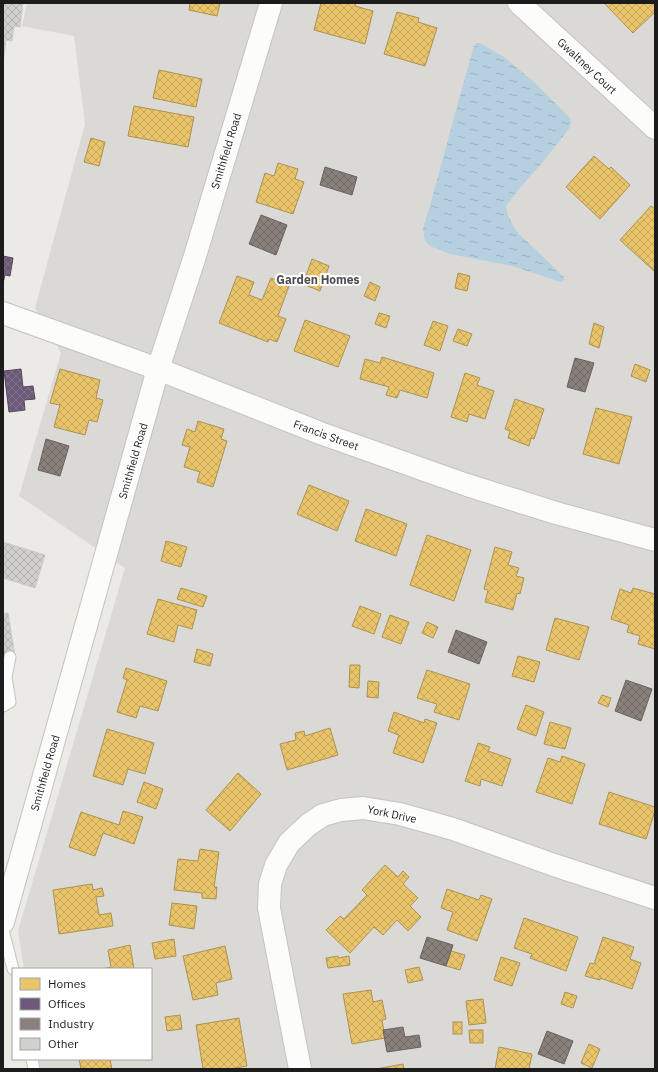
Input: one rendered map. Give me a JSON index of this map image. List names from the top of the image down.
{
  "streets": {
    "street": [
      "Gwaltney Court",
      "Smithfield Road",
      "Francis Street",
      "York Drive"
    ]
  },
  "crossings": [
    ["Smithfield Road", "Francis Street"]
  ],
  "districts": ["Garden Homes"],
  "legend": [
    "Homes",
    "Offices",
    "Industry",
    "Other"
  ]
}
